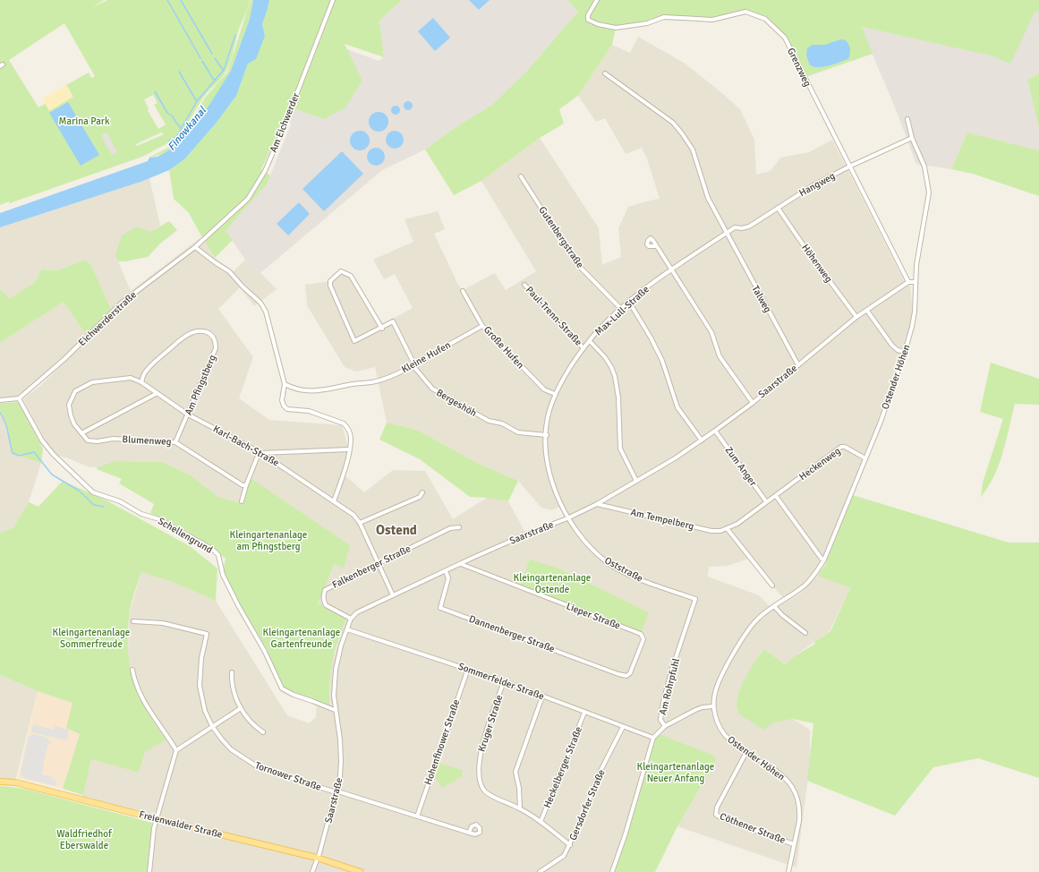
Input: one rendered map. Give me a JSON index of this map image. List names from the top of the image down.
{
  "streets": {
    "main road": ["Freienwalder Straße"],
    "street": [
      "Grenzweg",
      "Am Eichwerder",
      "Hangweg",
      "Gutenbergstraße",
      "Höhenweg",
      "Talweg",
      "Max-Lull-Straße",
      "Paul-Trenn-Straße",
      "Eichwerderstraße",
      "Große Hufen",
      "Kleine Hufen",
      "Ostender Höhen",
      "Saarstraße",
      "Am Pfingstberg",
      "Bergeshöh",
      "Blumenweg",
      "Karl-Bach-Straße",
      "Heckenweg",
      "Zum Anger",
      "Am Tempelberg",
      "Schellengrund",
      "Falkenberger Straße",
      "Oststraße",
      "Lieper Straße",
      "Dannenberger Straße",
      "Sommerfelder Straße",
      "Am Rohrpfuhl",
      "Kruger Straße",
      "Hohenfinower Straße",
      "Heckelberger Straße",
      "Tornower Straße",
      "Gersdorfer Straße",
      "Cöthener Straße"
    ]
  },
  "crossings": [
    ["Grenzweg", "Hangweg"],
    ["Grenzweg", "Saarstraße"],
    ["Am Eichwerder", "Eichwerderstraße"],
    ["Hangweg", "Höhenweg"],
    ["Hangweg", "Talweg"],
    ["Hangweg", "Max-Lull-Straße"],
    ["Hangweg", "Ostender Höhen"],
    ["Gutenbergstraße", "Max-Lull-Straße"],
    ["Höhenweg", "Saarstraße"],
    ["Talweg", "Max-Lull-Straße"],
    ["Talweg", "Saarstraße"],
    ["Max-Lull-Straße", "Paul-Trenn-Straße"],
    ["Max-Lull-Straße", "Große Hufen"],
    ["Max-Lull-Straße", "Saarstraße"],
    ["Max-Lull-Straße", "Bergeshöh"],
    ["Max-Lull-Straße", "Oststraße"],
    ["Paul-Trenn-Straße", "Saarstraße"],
    ["Eichwerderstraße", "Schellengrund"],
    ["Große Hufen", "Kleine Hufen"],
    ["Kleine Hufen", "Bergeshöh"],
    ["Ostender Höhen", "Saarstraße"],
    ["Ostender Höhen", "Heckenweg"],
    ["Ostender Höhen", "Cöthener Straße"],
    ["Saarstraße", "Karl-Bach-Straße"],
    ["Saarstraße", "Zum Anger"],
    ["Saarstraße", "Am Tempelberg"],
    ["Saarstraße", "Schellengrund"],
    ["Saarstraße", "Falkenberger Straße"],
    ["Saarstraße", "Oststraße"],
    ["Saarstraße", "Lieper Straße"],
    ["Saarstraße", "Dannenberger Straße"],
    ["Saarstraße", "Sommerfelder Straße"],
    ["Saarstraße", "Tornower Straße"],
    ["Saarstraße", "Freienwalder Straße"],
    ["Am Pfingstberg", "Blumenweg"],
    ["Am Pfingstberg", "Karl-Bach-Straße"],
    ["Blumenweg", "Karl-Bach-Straße"],
    ["Karl-Bach-Straße", "Falkenberger Straße"],
    ["Heckenweg", "Am Tempelberg"],
    ["Zum Anger", "Am Tempelberg"],
    ["Oststraße", "Am Rohrpfuhl"],
    ["Lieper Straße", "Dannenberger Straße"],
    ["Sommerfelder Straße", "Am Rohrpfuhl"],
    ["Sommerfelder Straße", "Kruger Straße"],
    ["Sommerfelder Straße", "Hohenfinower Straße"],
    ["Sommerfelder Straße", "Heckelberger Straße"],
    ["Sommerfelder Straße", "Gersdorfer Straße"],
    ["Kruger Straße", "Heckelberger Straße"],
    ["Kruger Straße", "Gersdorfer Straße"],
    ["Hohenfinower Straße", "Tornower Straße"]
  ],
  "districts": ["Ostend"],
  "water": ["Finowkanal"],
  "parks": [
    "Marina Park",
    "Kleingartenanlage am Pfingstberg",
    "Kleingartenanlage Ostende",
    "Kleingartenanlage Sommerfreude",
    "Kleingartenanlage Gartenfreunde",
    "Kleingartenanlage Neuer Anfang",
    "Waldfriedhof Eberswalde"
  ]
}
